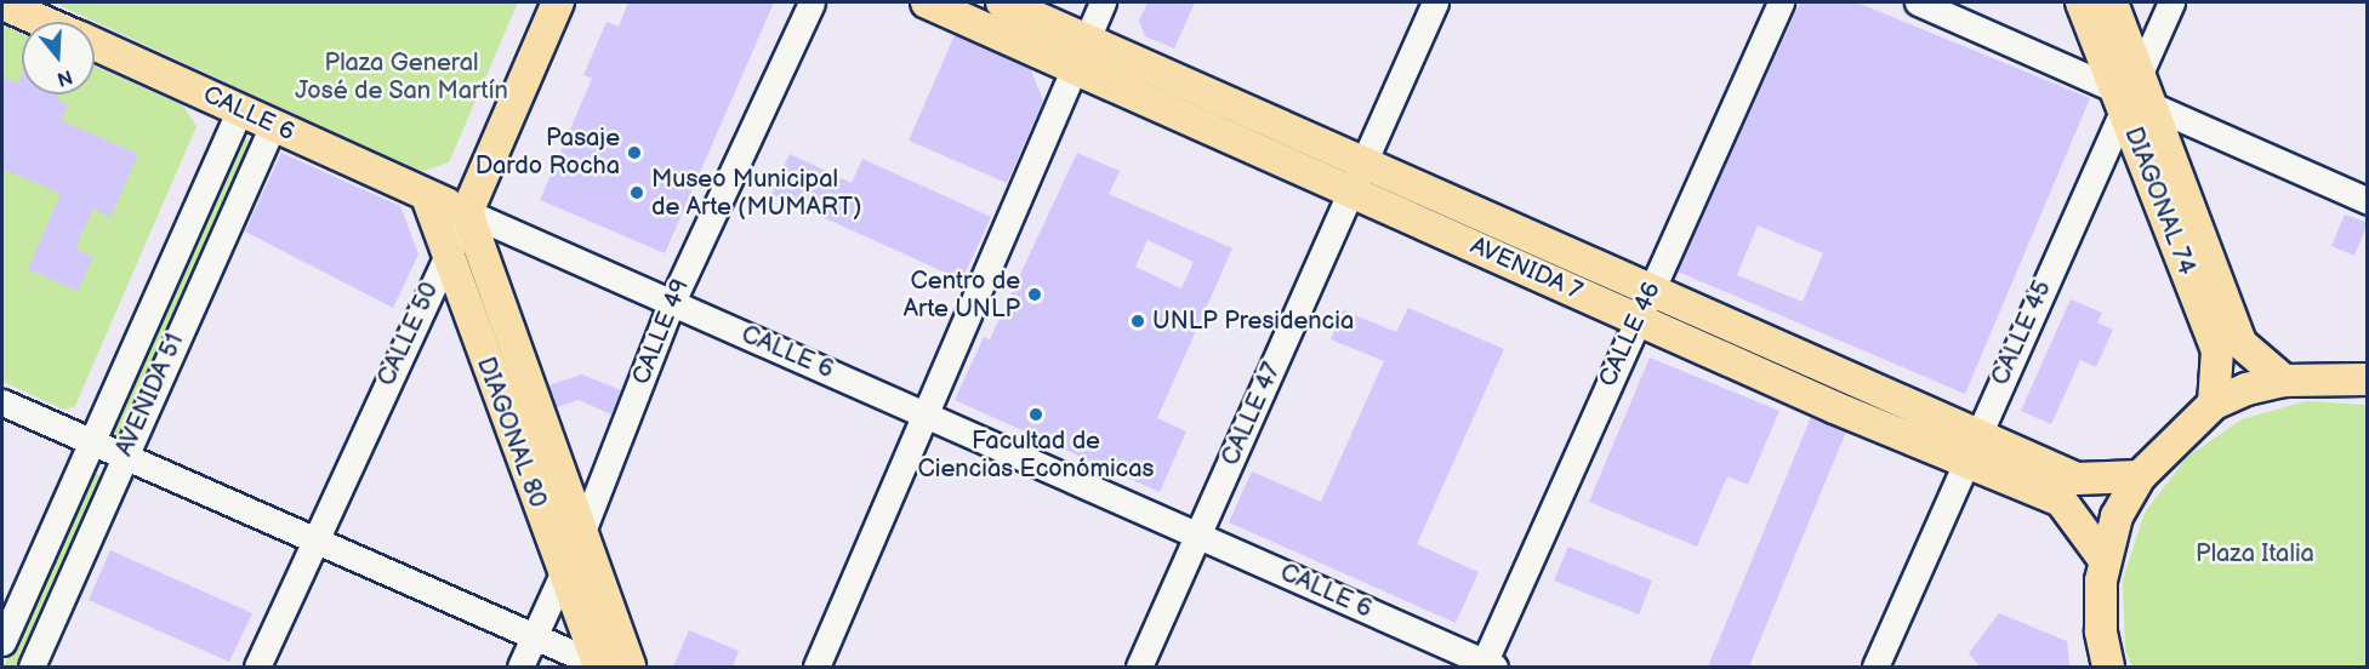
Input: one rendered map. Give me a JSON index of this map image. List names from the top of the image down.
{
  "streets": {
    "main road": [
      "CALLE 6",
      "DIAGONAL 74",
      "AVENIDA 7",
      "CALLE 50",
      "DIAGONAL 80"
    ],
    "street": [
      "CALLE 49",
      "CALLE 45",
      "CALLE 46",
      "AVENIDA 51",
      "CALLE 47"
    ]
  },
  "crossings": [
    ["CALLE 6", "CALLE 49"],
    ["CALLE 6", "CALLE 50"],
    ["CALLE 6", "CALLE 46"],
    ["CALLE 6", "AVENIDA 51"],
    ["CALLE 6", "CALLE 47"],
    ["CALLE 6", "DIAGONAL 80"],
    ["DIAGONAL 74", "CALLE 45"],
    ["AVENIDA 7", "CALLE 45"],
    ["AVENIDA 7", "CALLE 46"],
    ["AVENIDA 7", "CALLE 47"],
    ["CALLE 49", "DIAGONAL 80"],
    ["CALLE 50", "DIAGONAL 80"]
  ],
  "parks": ["Plaza General José de San Martín", "Plaza Italia"],
  "places": [
    "Pasaje Dardo Rocha",
    "Museo Municipal de Arte (MUMART)",
    "Centro de Arte UNLP",
    "UNLP Presidencia",
    "Facultad de Ciencias Económicas"
  ],
  "north": "bottom"
}
